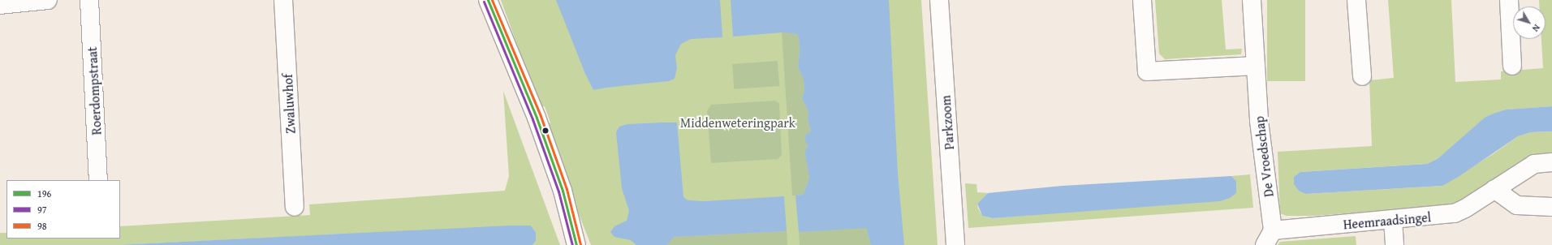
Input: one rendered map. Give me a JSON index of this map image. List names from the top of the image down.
{
  "streets": {
    "street": [
      "Roerdompstraat",
      "Zwaluwhof",
      "Parkzoom",
      "De Vroedschap",
      "Heemraadsingel"
    ]
  },
  "crossings": [
    ["De Vroedschap", "Heemraadsingel"]
  ],
  "parks": ["Middenweteringpark"],
  "lines": ["transit line 196", "transit line 98", "transit line 97"],
  "legend": ["196", "97", "98"],
  "north": "bottom right"
}
